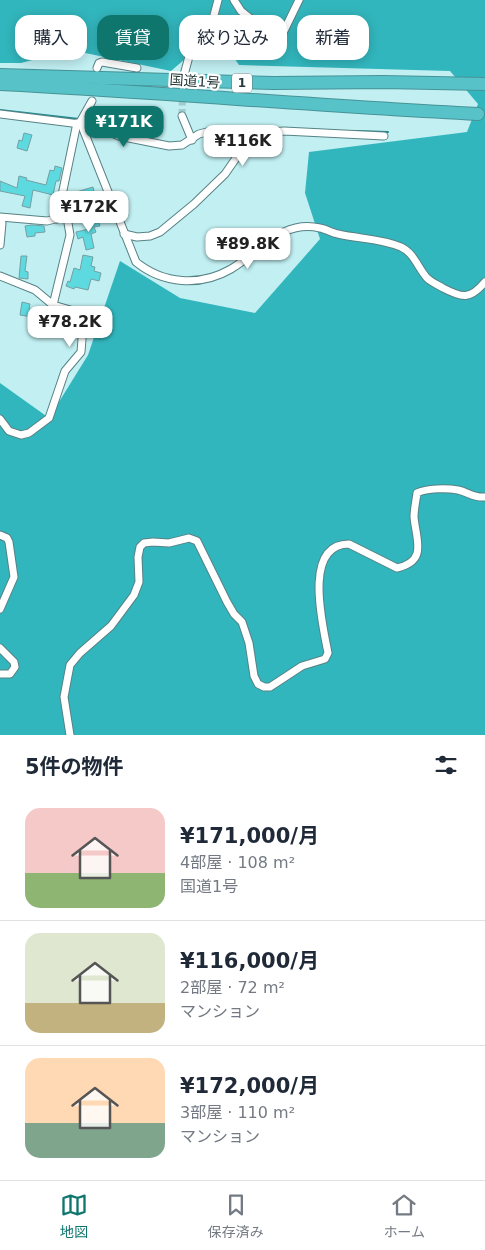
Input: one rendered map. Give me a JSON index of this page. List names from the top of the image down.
{
  "streets": {
    "highway": ["国道1号", "1"]
  },
  "page": {
    "chip": [
      "購入",
      "賃貸",
      "絞り込み",
      "新着"
    ],
    "price": [
      "¥171K",
      "¥116K",
      "¥172K",
      "¥89.8K",
      "¥78.2K"
    ],
    "heading": "5件の物件",
    "list": [
      {
        "name": "¥171,000/月",
        "note": "4部屋 · 108 m² · 国道1号"
      },
      {
        "name": "¥116,000/月",
        "note": "2部屋 · 72 m² · マンション"
      },
      {
        "name": "¥172,000/月",
        "note": "3部屋 · 110 m² · マンション"
      }
    ],
    "tabs": ["地図", "保存済み", "ホーム"]
  }
}
